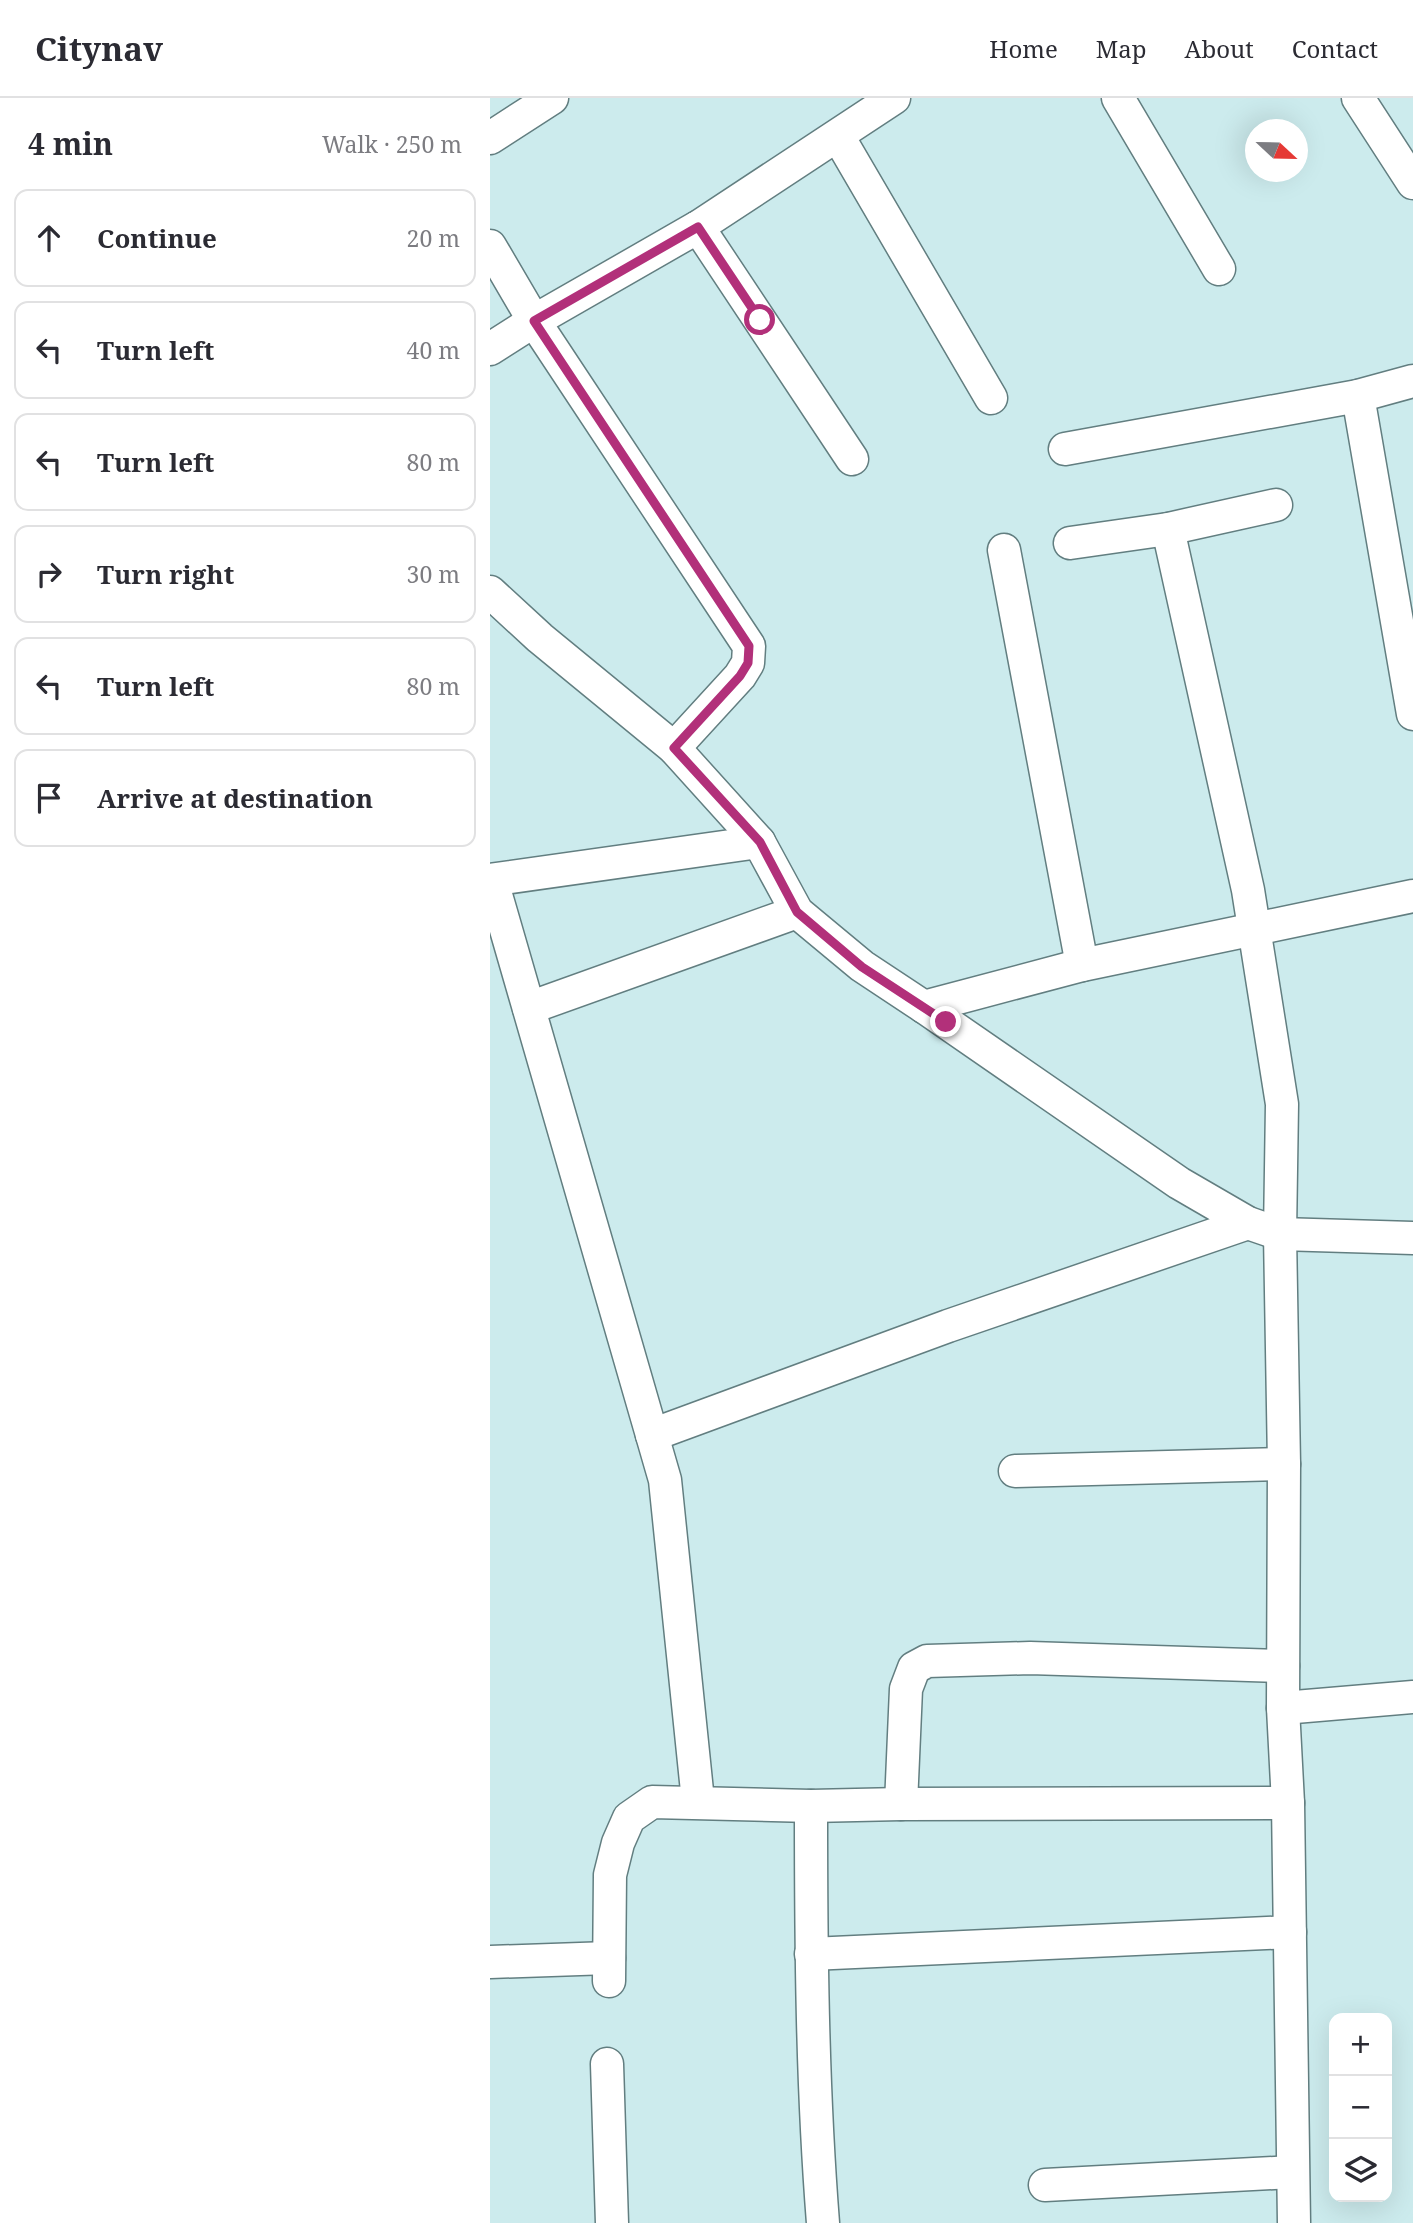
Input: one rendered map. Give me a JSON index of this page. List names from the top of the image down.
{
  "north": "right",
  "page": {
    "header": "Citynav",
    "nav": [
      "Home",
      "Map",
      "About",
      "Contact"
    ],
    "heading": ["4 min", "Walk · 250 m"],
    "list": [
      ["Continue", "20 m"],
      ["Turn left", "40 m"],
      ["Turn left", "80 m"],
      ["Turn right", "30 m"],
      ["Turn left", "80 m"],
      "Arrive at destination"
    ],
    "map_buttons": ["+", "−"]
  }
}
